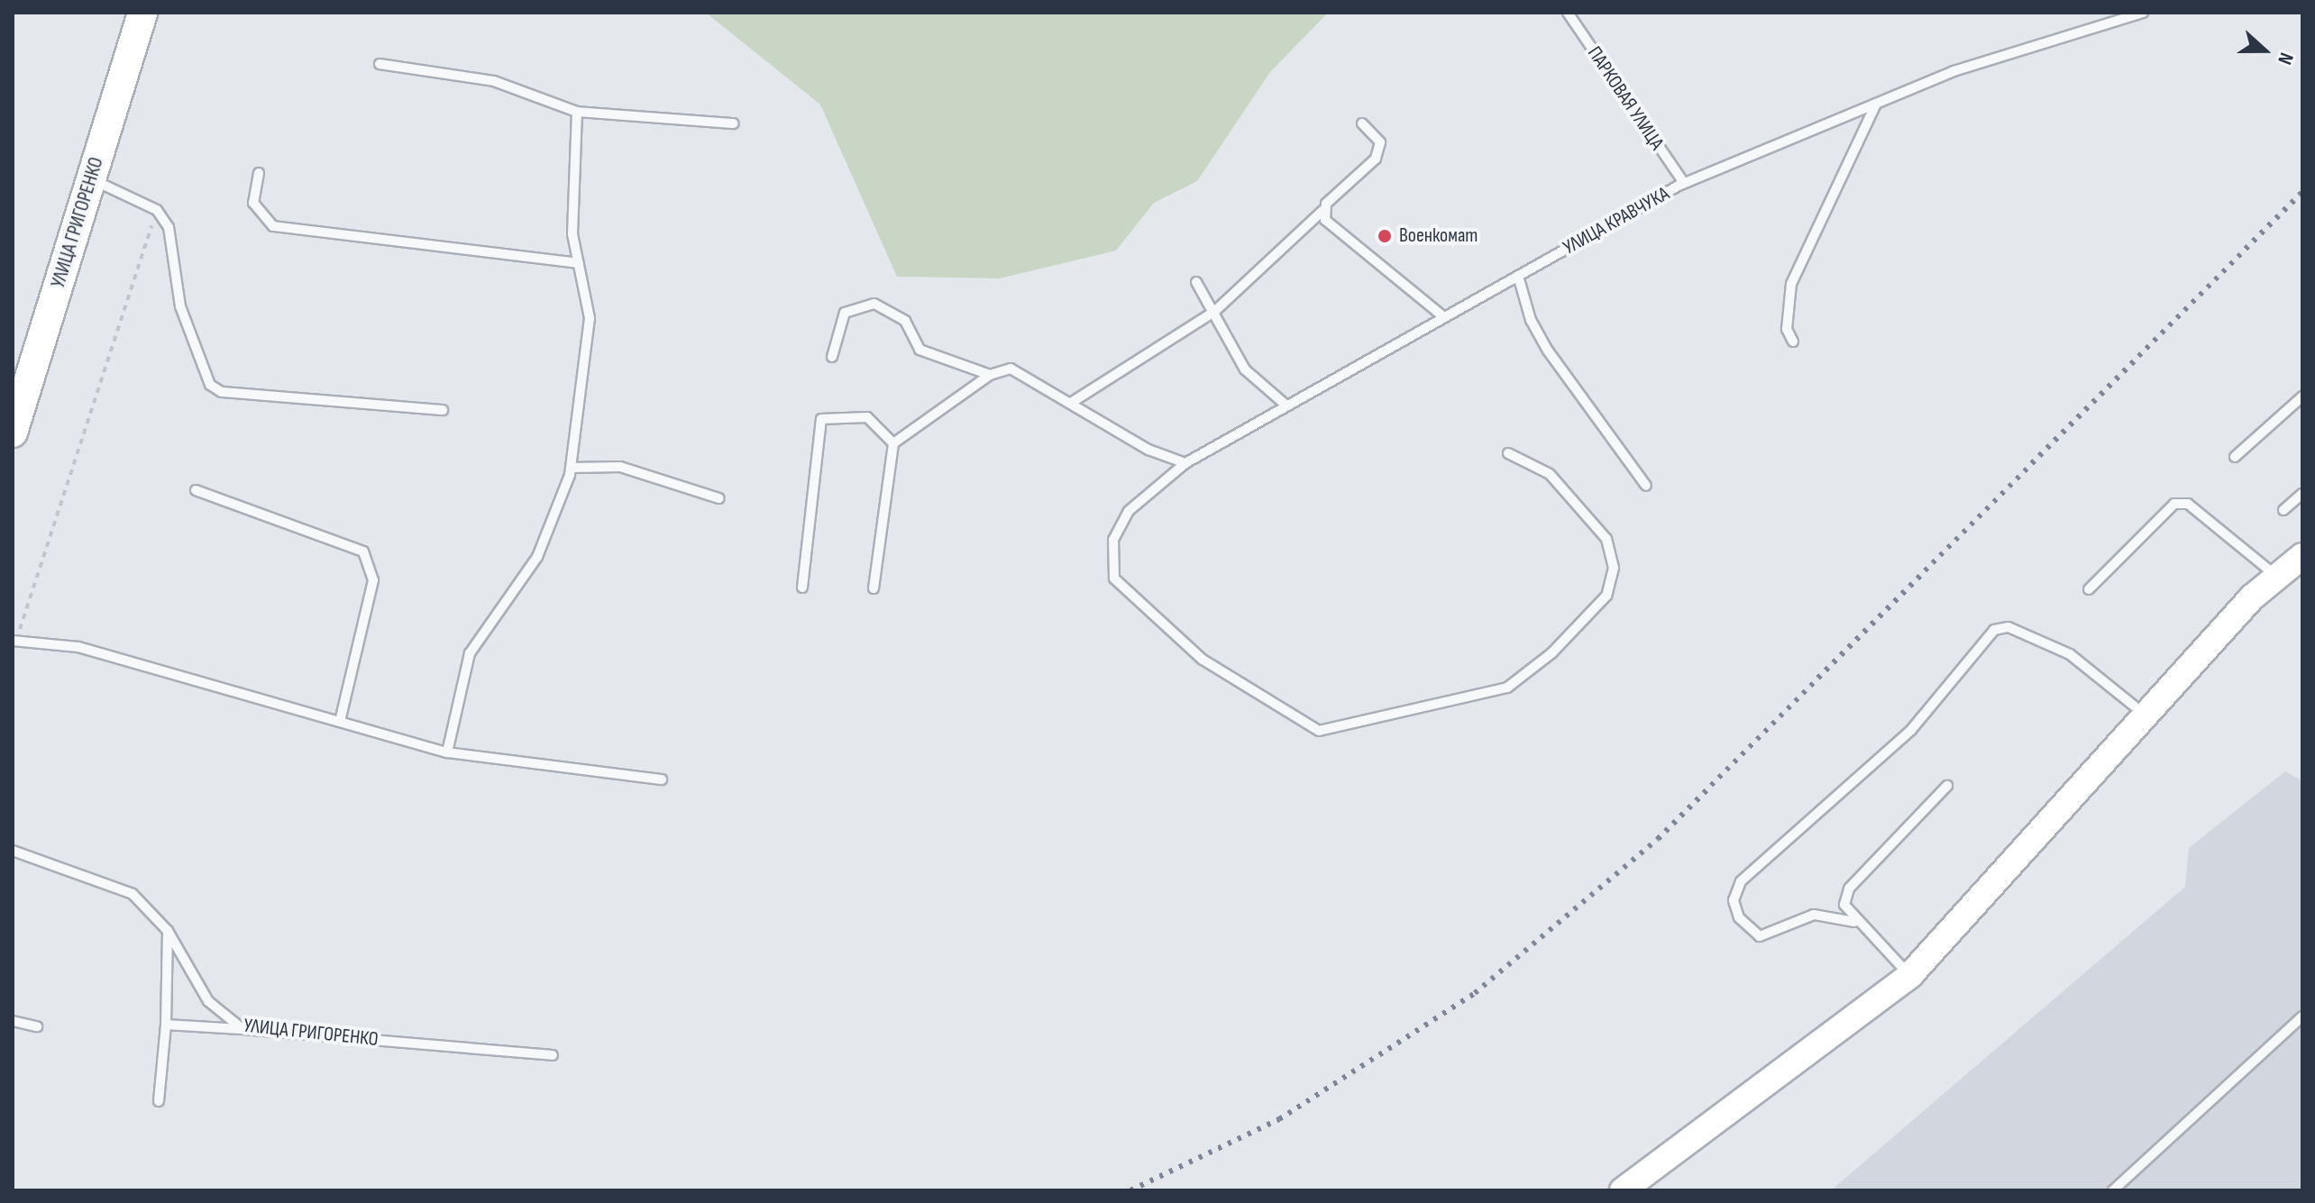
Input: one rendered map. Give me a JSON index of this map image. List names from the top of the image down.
{
  "streets": {
    "main road": ["УЛИЦА ГРИГОРЕНКО"],
    "lane": ["ПАРКОВАЯ УЛИЦА", "УЛИЦА КРАВЧУКА"]
  },
  "crossings": [
    ["ПАРКОВАЯ УЛИЦА", "УЛИЦА КРАВЧУКА"]
  ],
  "places": ["Военкомат"],
  "north": "right"
}
